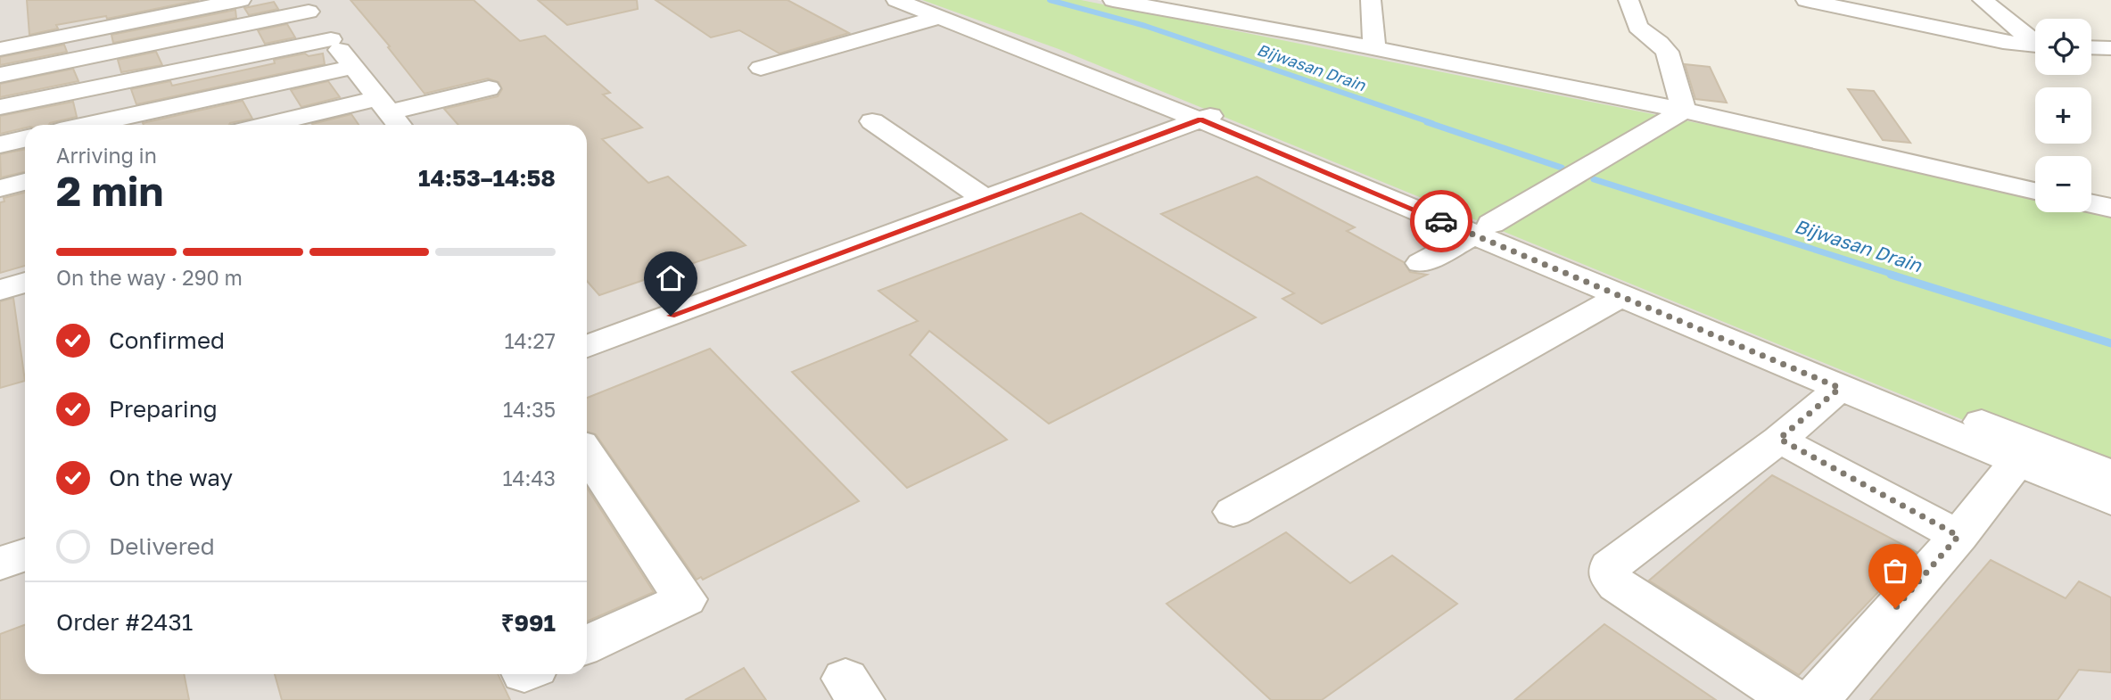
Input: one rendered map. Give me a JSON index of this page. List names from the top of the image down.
{
  "water": ["Bijwasan Drain"],
  "page": {
    "map_buttons": ["+", "−"],
    "heading": ["2 min", "Arriving in", "14:53–14:58"],
    "panel": ["Order #2431", "₹991"],
    "bar": "On the way · 290 m",
    "list": [
      ["Confirmed", "14:27"],
      ["Preparing", "14:35"],
      ["On the way", "14:43"],
      "Delivered"
    ]
  }
}
